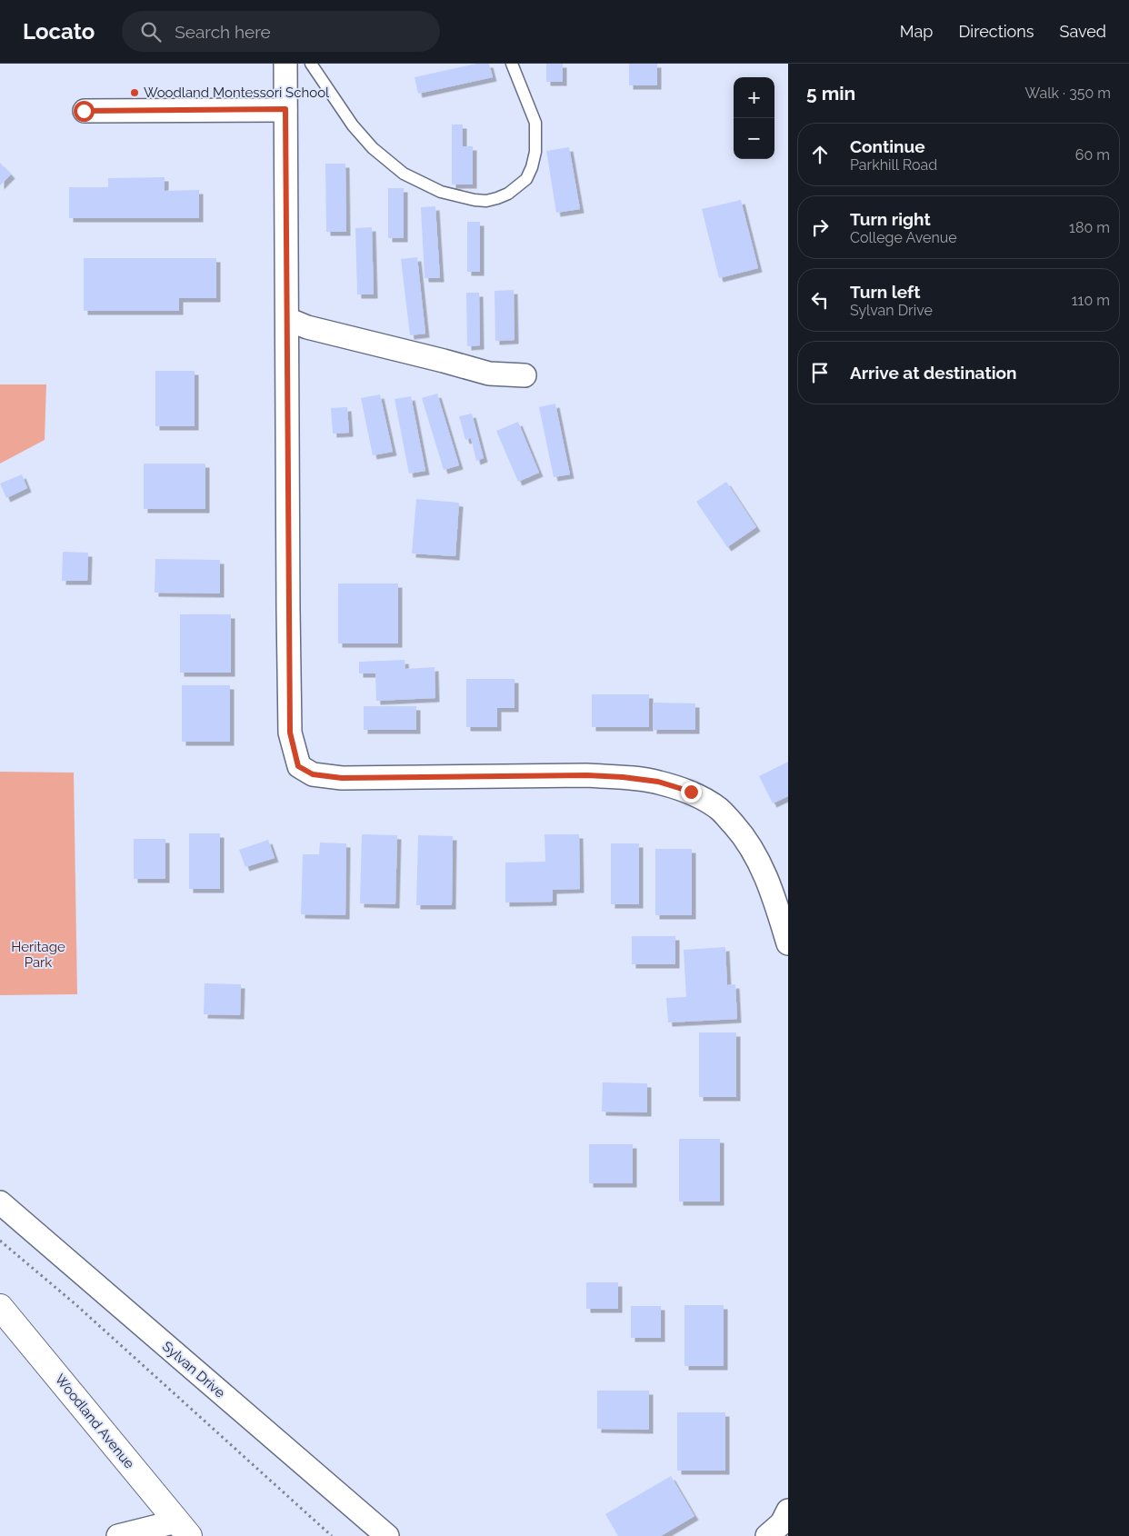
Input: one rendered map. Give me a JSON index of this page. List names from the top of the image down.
{
  "streets": {
    "street": ["Sylvan Drive", "Woodland Avenue"]
  },
  "parks": ["Heritage Park"],
  "places": ["Woodland Montessori School"],
  "page": {
    "header": "Locato",
    "search": "Search here",
    "nav": ["Map", "Directions", "Saved"],
    "heading": ["5 min", "Walk · 350 m"],
    "map_buttons": ["+", "−"],
    "list": [
      ["Continue", "Parkhill Road", "60 m"],
      ["Turn right", "College Avenue", "180 m"],
      ["Turn left", "Sylvan Drive", "110 m"],
      "Arrive at destination"
    ]
  }
}
